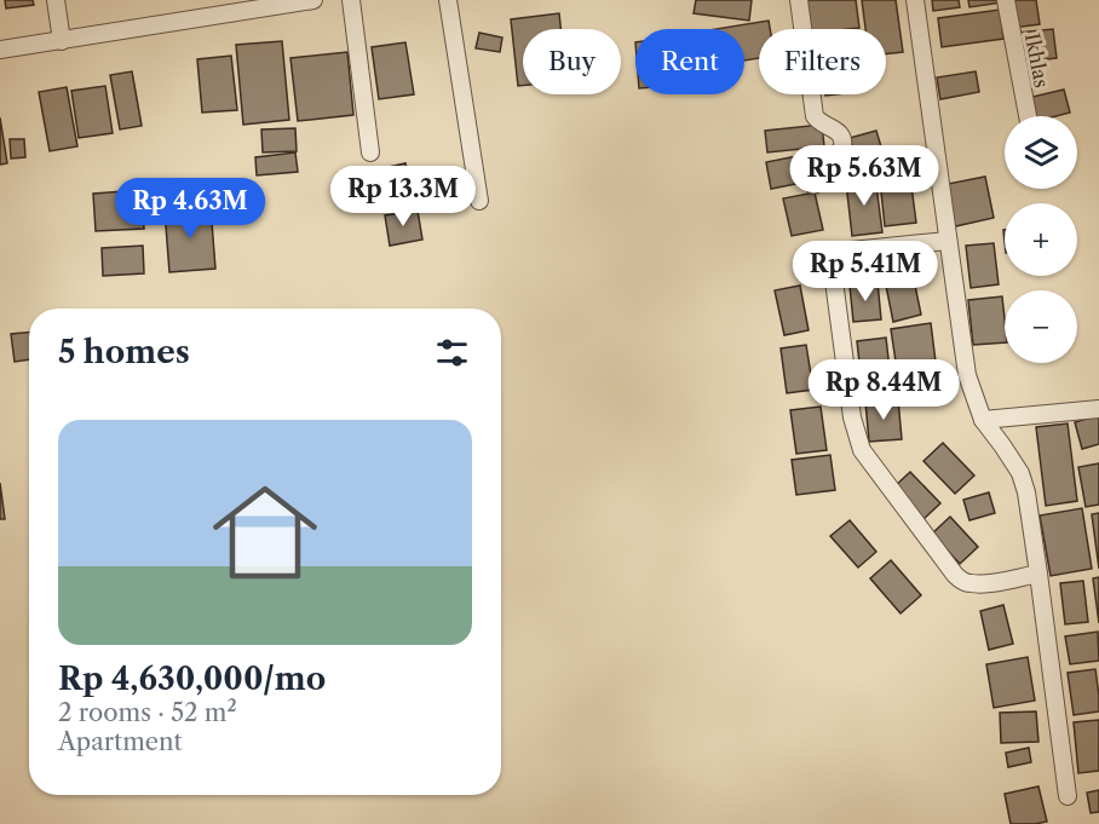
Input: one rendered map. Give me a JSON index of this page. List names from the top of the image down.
{
  "streets": {
    "street": ["Ikhlas"]
  },
  "page": {
    "chip": ["Buy", "Rent", "Filters"],
    "map_buttons": ["+", "−"],
    "price": [
      "Rp 5.63M",
      "Rp 13.3M",
      "Rp 4.63M",
      "Rp 5.41M",
      "Rp 8.44M"
    ],
    "heading": "5 homes",
    "list": [
      {
        "name": "Rp 4,630,000/mo",
        "note": "2 rooms · 52 m² · Apartment"
      }
    ]
  }
}
